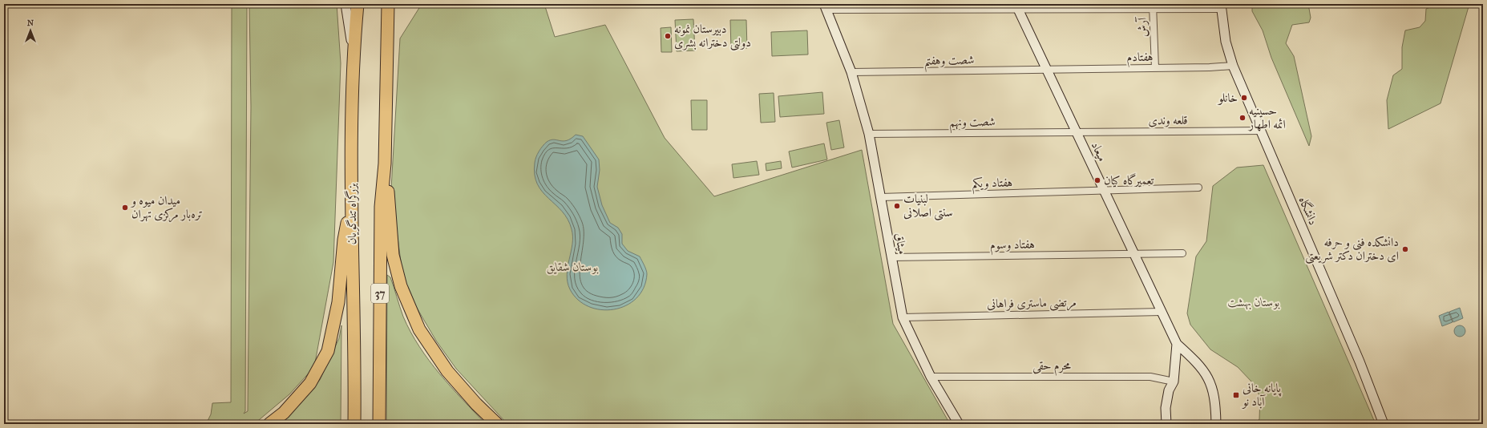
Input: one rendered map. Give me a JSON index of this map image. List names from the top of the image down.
{
  "streets": {
    "highway": ["بزرگراه تندگویان", "37"],
    "street": [
      "آرش",
      "هفتادم",
      "شصت وهفتم",
      "قلعه وندی",
      "شصت ونهم",
      "میعاد",
      "هفتاد ویکم",
      "دانشگاه",
      "میثاق",
      "هفتاد وسوم",
      "مرتضی ماستری فراهانی",
      "محرم حقی"
    ]
  },
  "crossings": [
    ["آرش", "هفتادم"],
    ["هفتادم", "شصت وهفتم"],
    ["هفتادم", "میعاد"],
    ["هفتادم", "دانشگاه"],
    ["شصت وهفتم", "میعاد"],
    ["شصت وهفتم", "میثاق"],
    ["قلعه وندی", "شصت ونهم"],
    ["قلعه وندی", "میعاد"],
    ["قلعه وندی", "دانشگاه"],
    ["شصت ونهم", "میعاد"],
    ["شصت ونهم", "میثاق"],
    ["میعاد", "هفتاد ویکم"],
    ["میعاد", "هفتاد وسوم"],
    ["میعاد", "مرتضی ماستری فراهانی"],
    ["هفتاد ویکم", "میثاق"],
    ["میثاق", "هفتاد وسوم"],
    ["میثاق", "مرتضی ماستری فراهانی"],
    ["میثاق", "محرم حقی"]
  ],
  "parks": ["بوستان شقایق", "بوستان بهشت"],
  "places": {
    "other": [
      "دبیرستان نمونه دولتی دخترانه بشری",
      "خانلو",
      "حسینیه ائمه اطهار",
      "تعمیرگاه کیان",
      "لبنیات سنتی اصلانی",
      "میدان میوه و تره‌بار مرکزی تهران",
      "دانشکده فنی و حرفه ای دختران دکتر شریعتی"
    ],
    "transit": ["پایانه خانی آباد نو"]
  },
  "north": "top"
}
